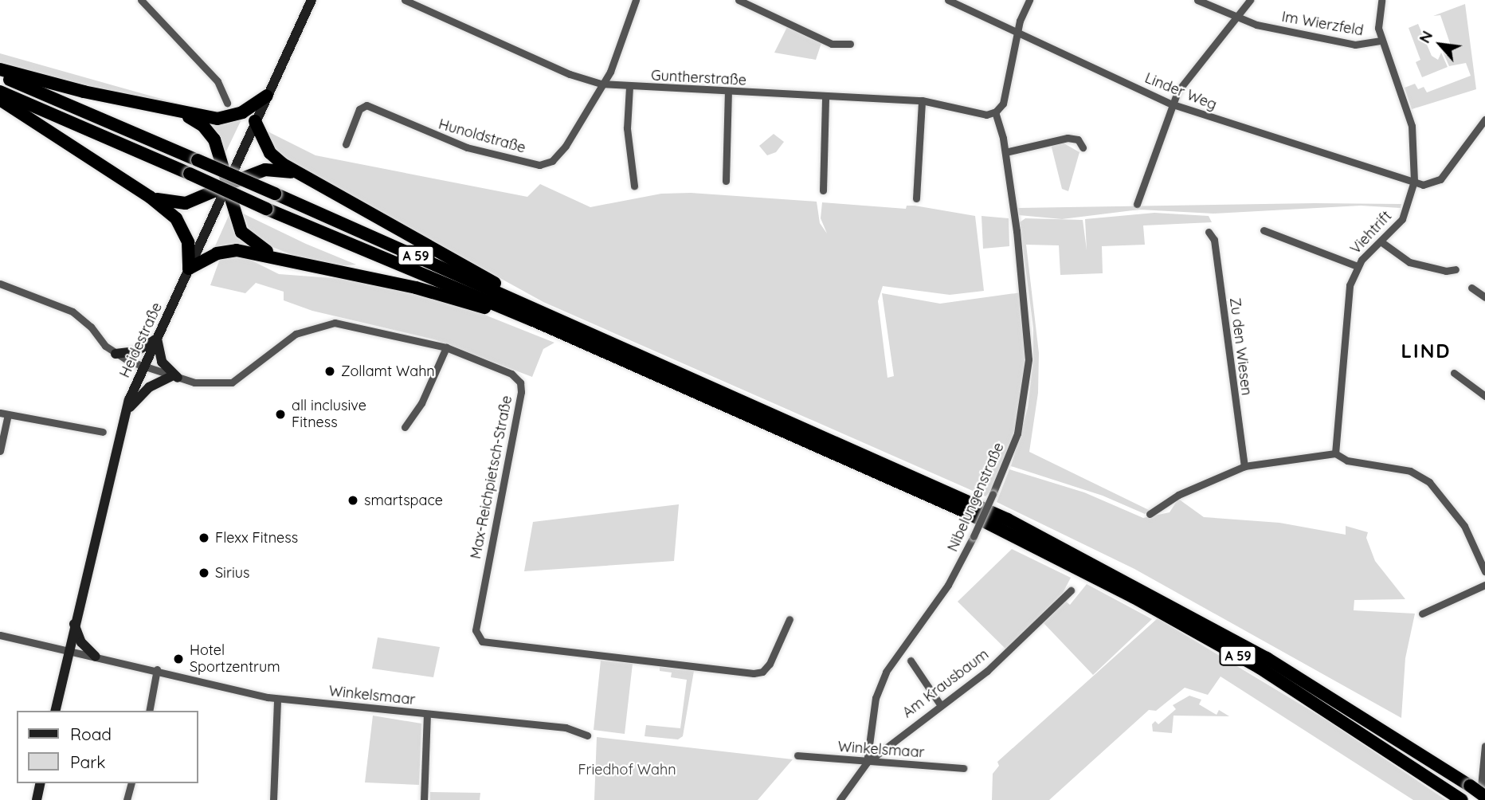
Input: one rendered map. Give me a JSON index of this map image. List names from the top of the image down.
{
  "streets": {
    "highway": ["A 59"],
    "main road": ["Heidestraße"],
    "street": [
      "Im Wierzfeld",
      "Guntherstraße",
      "Linder Weg",
      "Hunoldstraße",
      "Viehtrift",
      "Zu den Wiesen",
      "Max-Reichpietsch-Straße",
      "Nibelungenstraße",
      "Am Krausbaum",
      "Winkelsmaar"
    ]
  },
  "crossings": [
    ["Im Wierzfeld", "Viehtrift"],
    ["Guntherstraße", "Hunoldstraße"],
    ["Guntherstraße", "Nibelungenstraße"],
    ["Linder Weg", "Viehtrift"],
    ["Heidestraße", "Max-Reichpietsch-Straße"],
    ["Heidestraße", "Winkelsmaar"],
    ["Nibelungenstraße", "Am Krausbaum"],
    ["Nibelungenstraße", "Winkelsmaar"],
    ["Am Krausbaum", "Winkelsmaar"]
  ],
  "districts": ["LIND"],
  "parks": ["Friedhof Wahn"],
  "places": [
    "Zollamt Wahn",
    "all inclusive Fitness",
    "smartspace",
    "Flexx Fitness",
    "Sirius",
    "Hotel Sportzentrum"
  ],
  "legend": ["Road", "Park"],
  "north": "top left"
}
